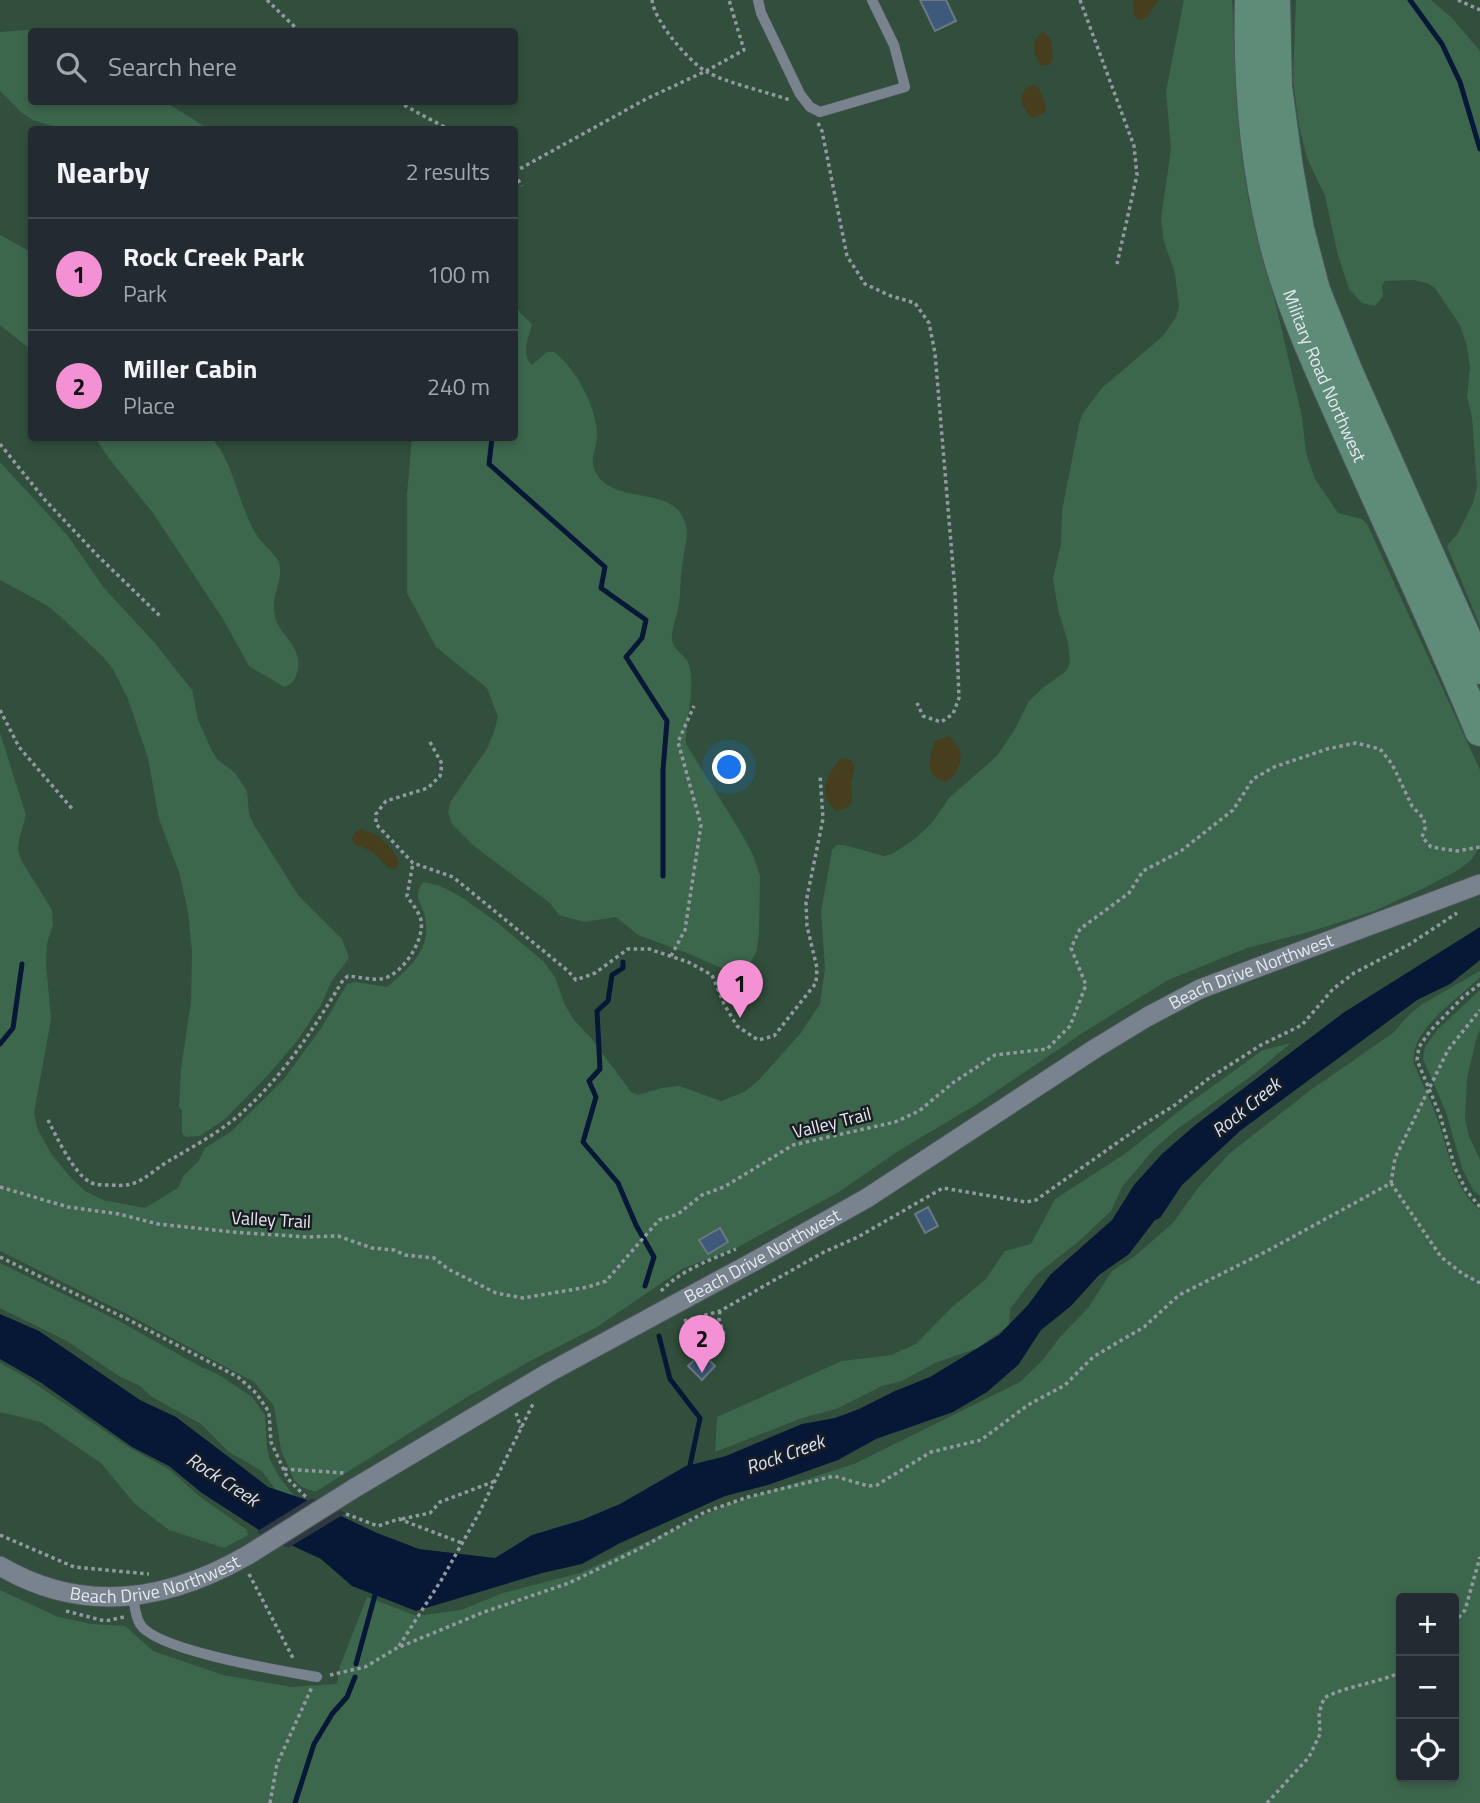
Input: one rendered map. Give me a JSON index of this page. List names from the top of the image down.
{
  "streets": {
    "main road": ["Military Road Northwest"],
    "street": ["Beach Drive Northwest"],
    "path": ["Valley Trail"]
  },
  "water": ["Rock Creek"],
  "page": {
    "search": "Search here",
    "heading": ["Nearby", "2 results"],
    "list": [
      {
        "mark": "1",
        "name": "Rock Creek Park",
        "note": "Park",
        "value": "100 m"
      },
      {
        "mark": "2",
        "name": "Miller Cabin",
        "note": "Place",
        "value": "240 m"
      }
    ],
    "pins": ["1", "2"],
    "map_buttons": ["+", "−"]
  }
}
